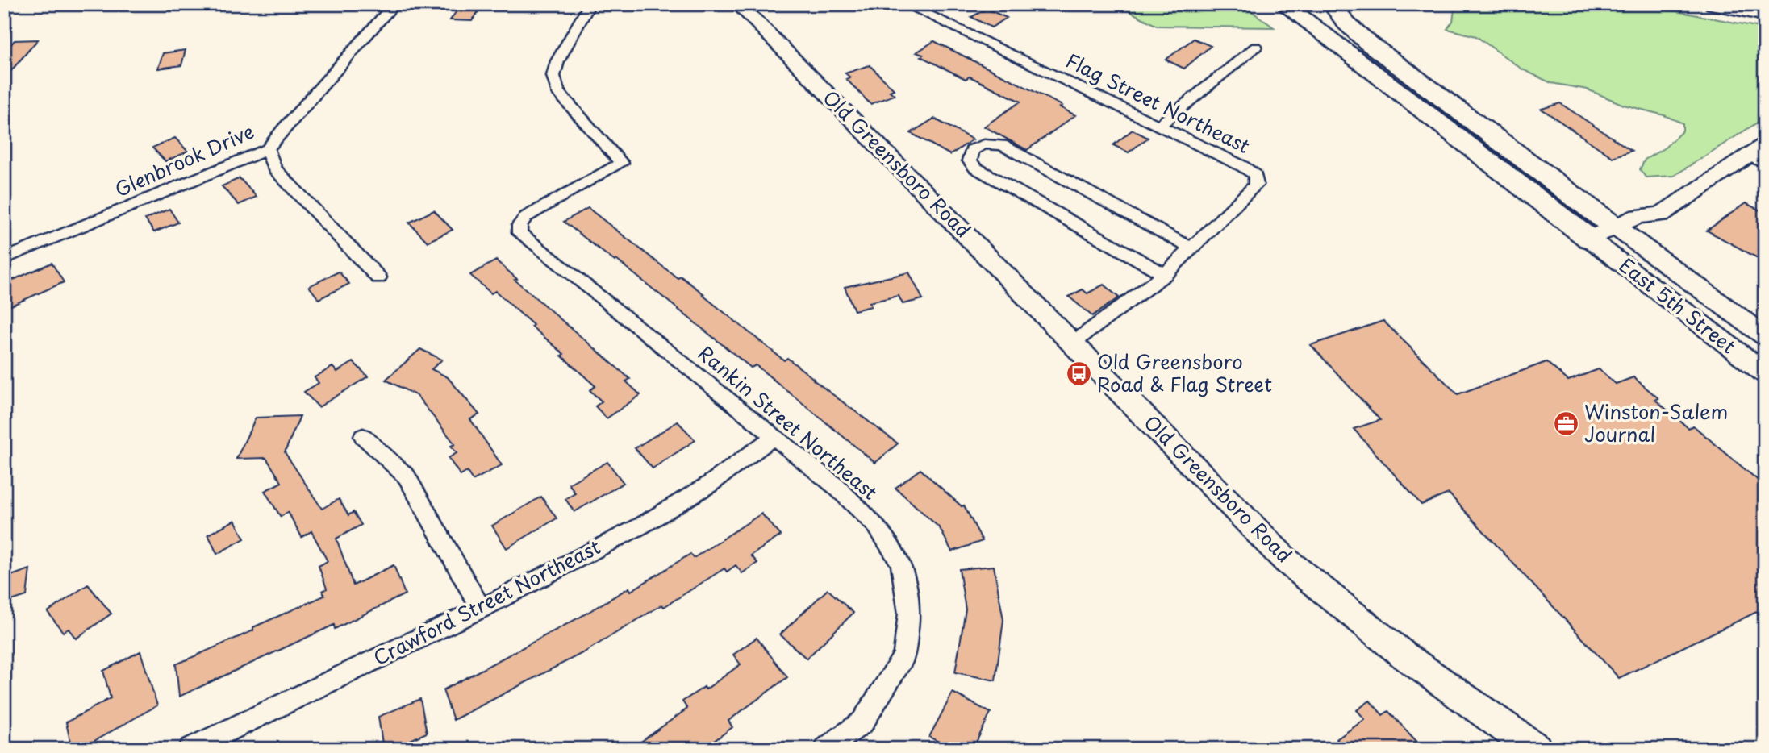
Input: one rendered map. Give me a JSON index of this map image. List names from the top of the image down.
{
  "streets": {
    "street": [
      "Flag Street Northeast",
      "Glenbrook Drive",
      "Old Greensboro Road",
      "East 5th Street",
      "Rankin Street Northeast",
      "Crawford Street Northeast"
    ]
  },
  "crossings": [
    ["Flag Street Northeast", "Old Greensboro Road"],
    ["Rankin Street Northeast", "Crawford Street Northeast"]
  ],
  "places": {
    "bus stop": ["Old Greensboro Road & Flag Street"],
    "office": ["Winston-Salem Journal"]
  }
}
